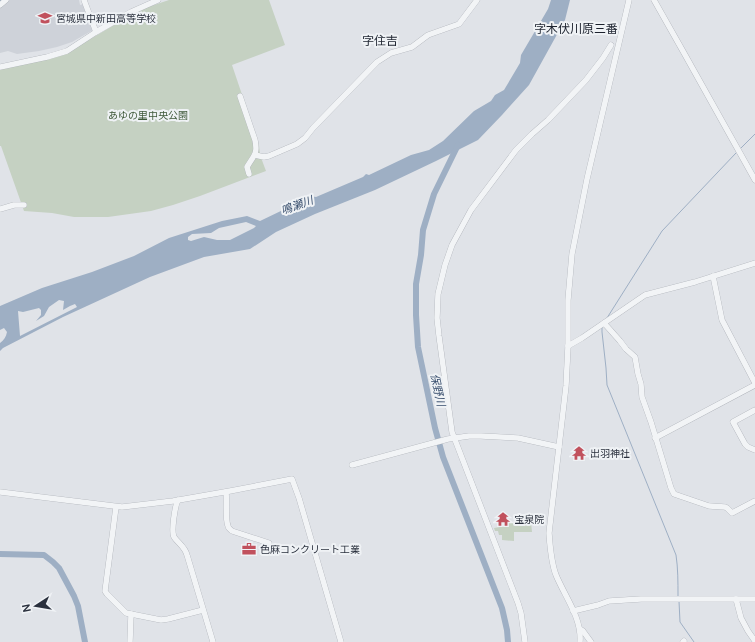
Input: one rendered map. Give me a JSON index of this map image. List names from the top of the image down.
{
  "districts": ["字木伏川原三番", "字住吉"],
  "water": ["鳴瀬川", "保野川"],
  "parks": ["あゆの里中央公園"],
  "places": {
    "school or university": ["宮城県中新田高等学校"],
    "temple": ["出羽神社", "宝泉院"],
    "office": ["色麻コンクリート工業"]
  },
  "north": "left"
}
